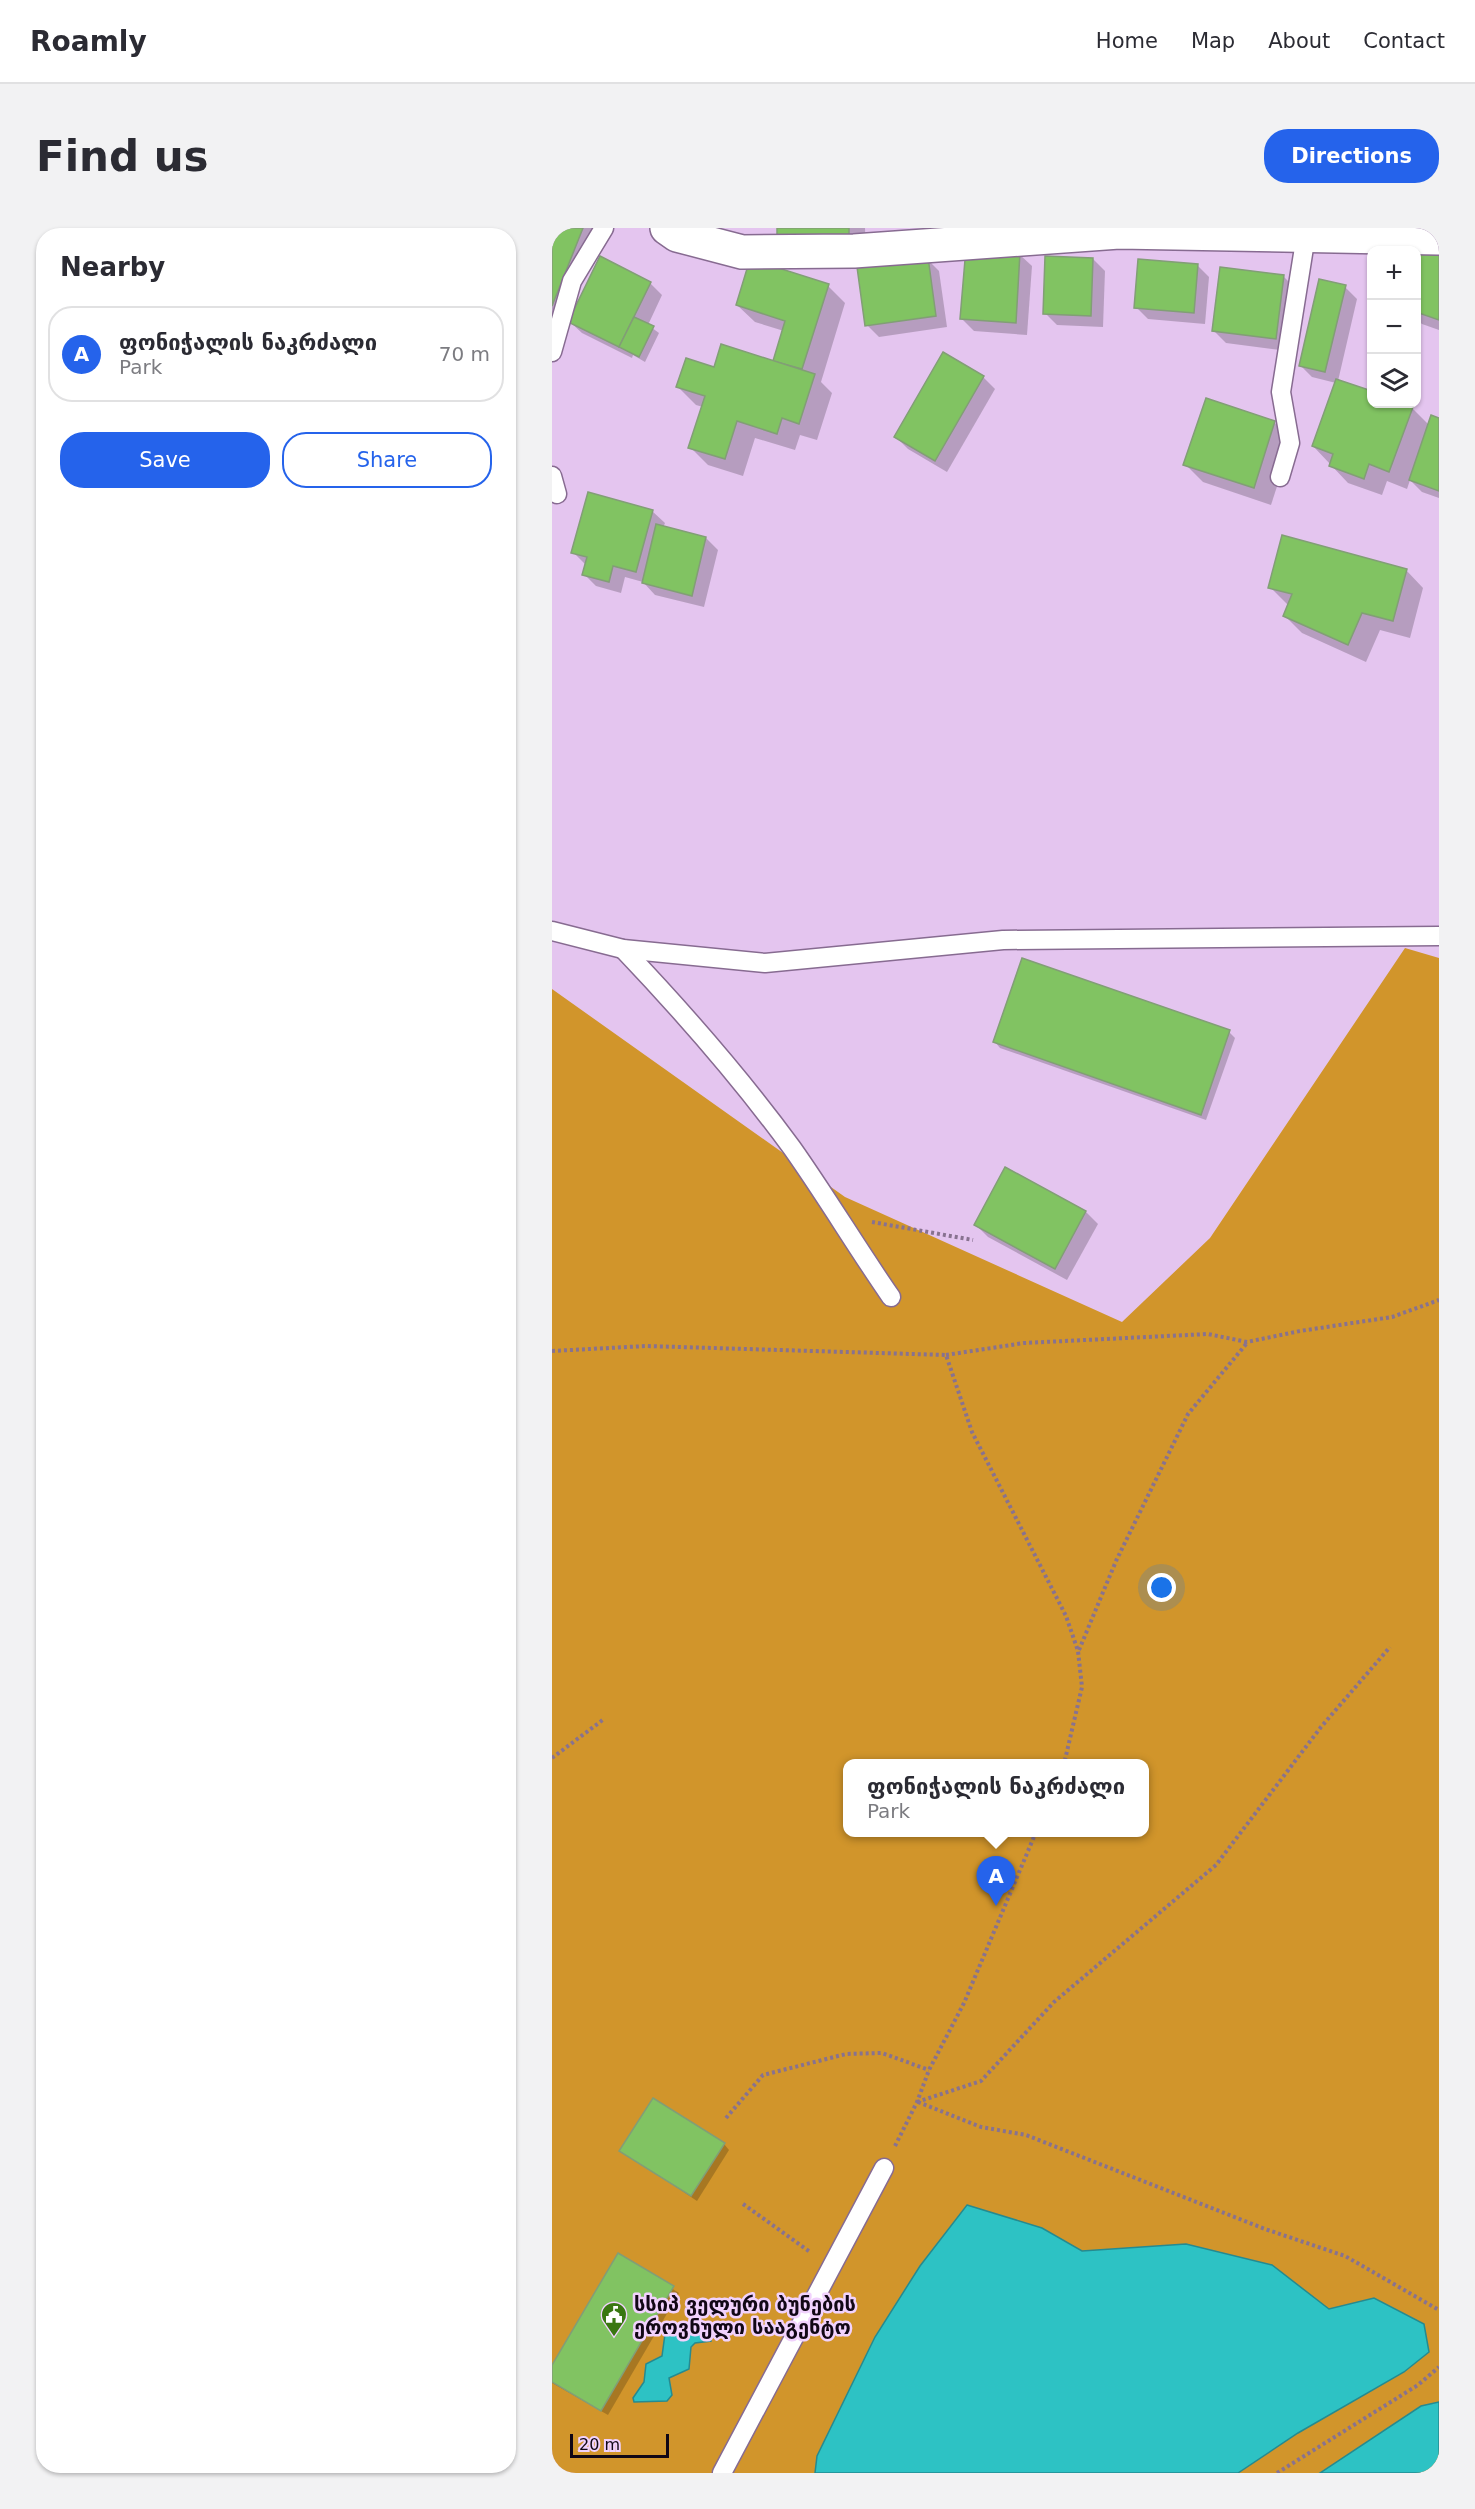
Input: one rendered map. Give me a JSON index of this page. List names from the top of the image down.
{
  "places": {
    "public building": ["სსიპ ველური ბუნების ეროვნული სააგენტო"]
  },
  "scale_bar": "20 m",
  "page": {
    "header": "Roamly",
    "nav": [
      "Home",
      "Map",
      "About",
      "Contact"
    ],
    "buttons": [
      "Directions",
      ["Save", "Share"]
    ],
    "title": "Find us",
    "heading": "Nearby",
    "map_buttons": ["+", "−"],
    "list": [
      {
        "mark": "A",
        "name": "ფონიჭალის ნაკრძალი",
        "note": "Park",
        "value": "70 m"
      }
    ],
    "popup": ["ფონიჭალის ნაკრძალი", "Park"],
    "pins": "A",
    "scale": "20 m"
  }
}
